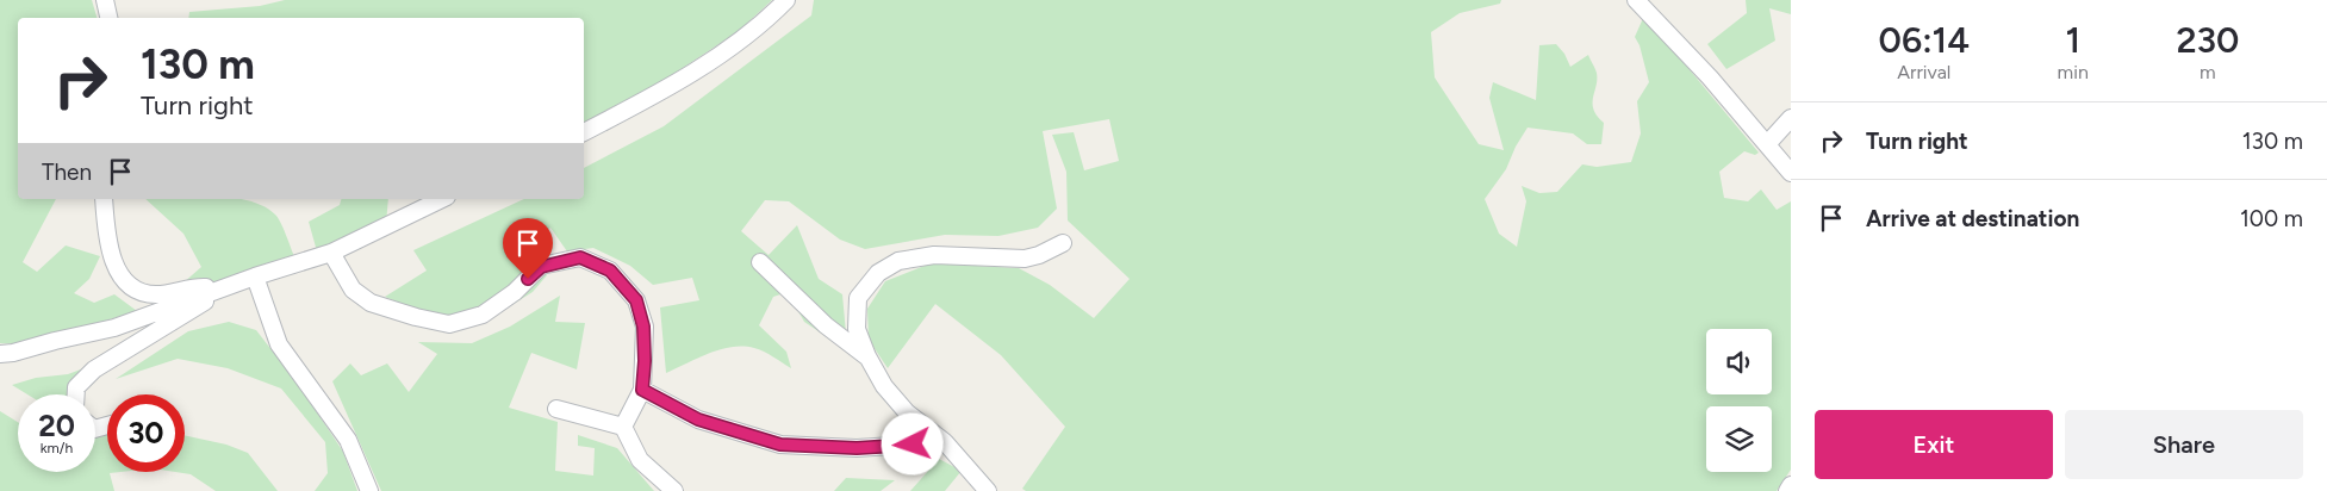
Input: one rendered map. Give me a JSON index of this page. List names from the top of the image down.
{
  "page": {
    "eta": [
      "06:14",
      "Arrival",
      "1",
      "min",
      "230",
      "m"
    ],
    "turn": ["130 m", "Turn right"],
    "list": [
      {
        "name": "Turn right",
        "value": "130 m"
      },
      {
        "name": "Arrive at destination",
        "value": "100 m"
      }
    ],
    "then": "Then",
    "speed": "20 km/h",
    "limit": "30",
    "buttons": ["Exit", "Share"]
  }
}
